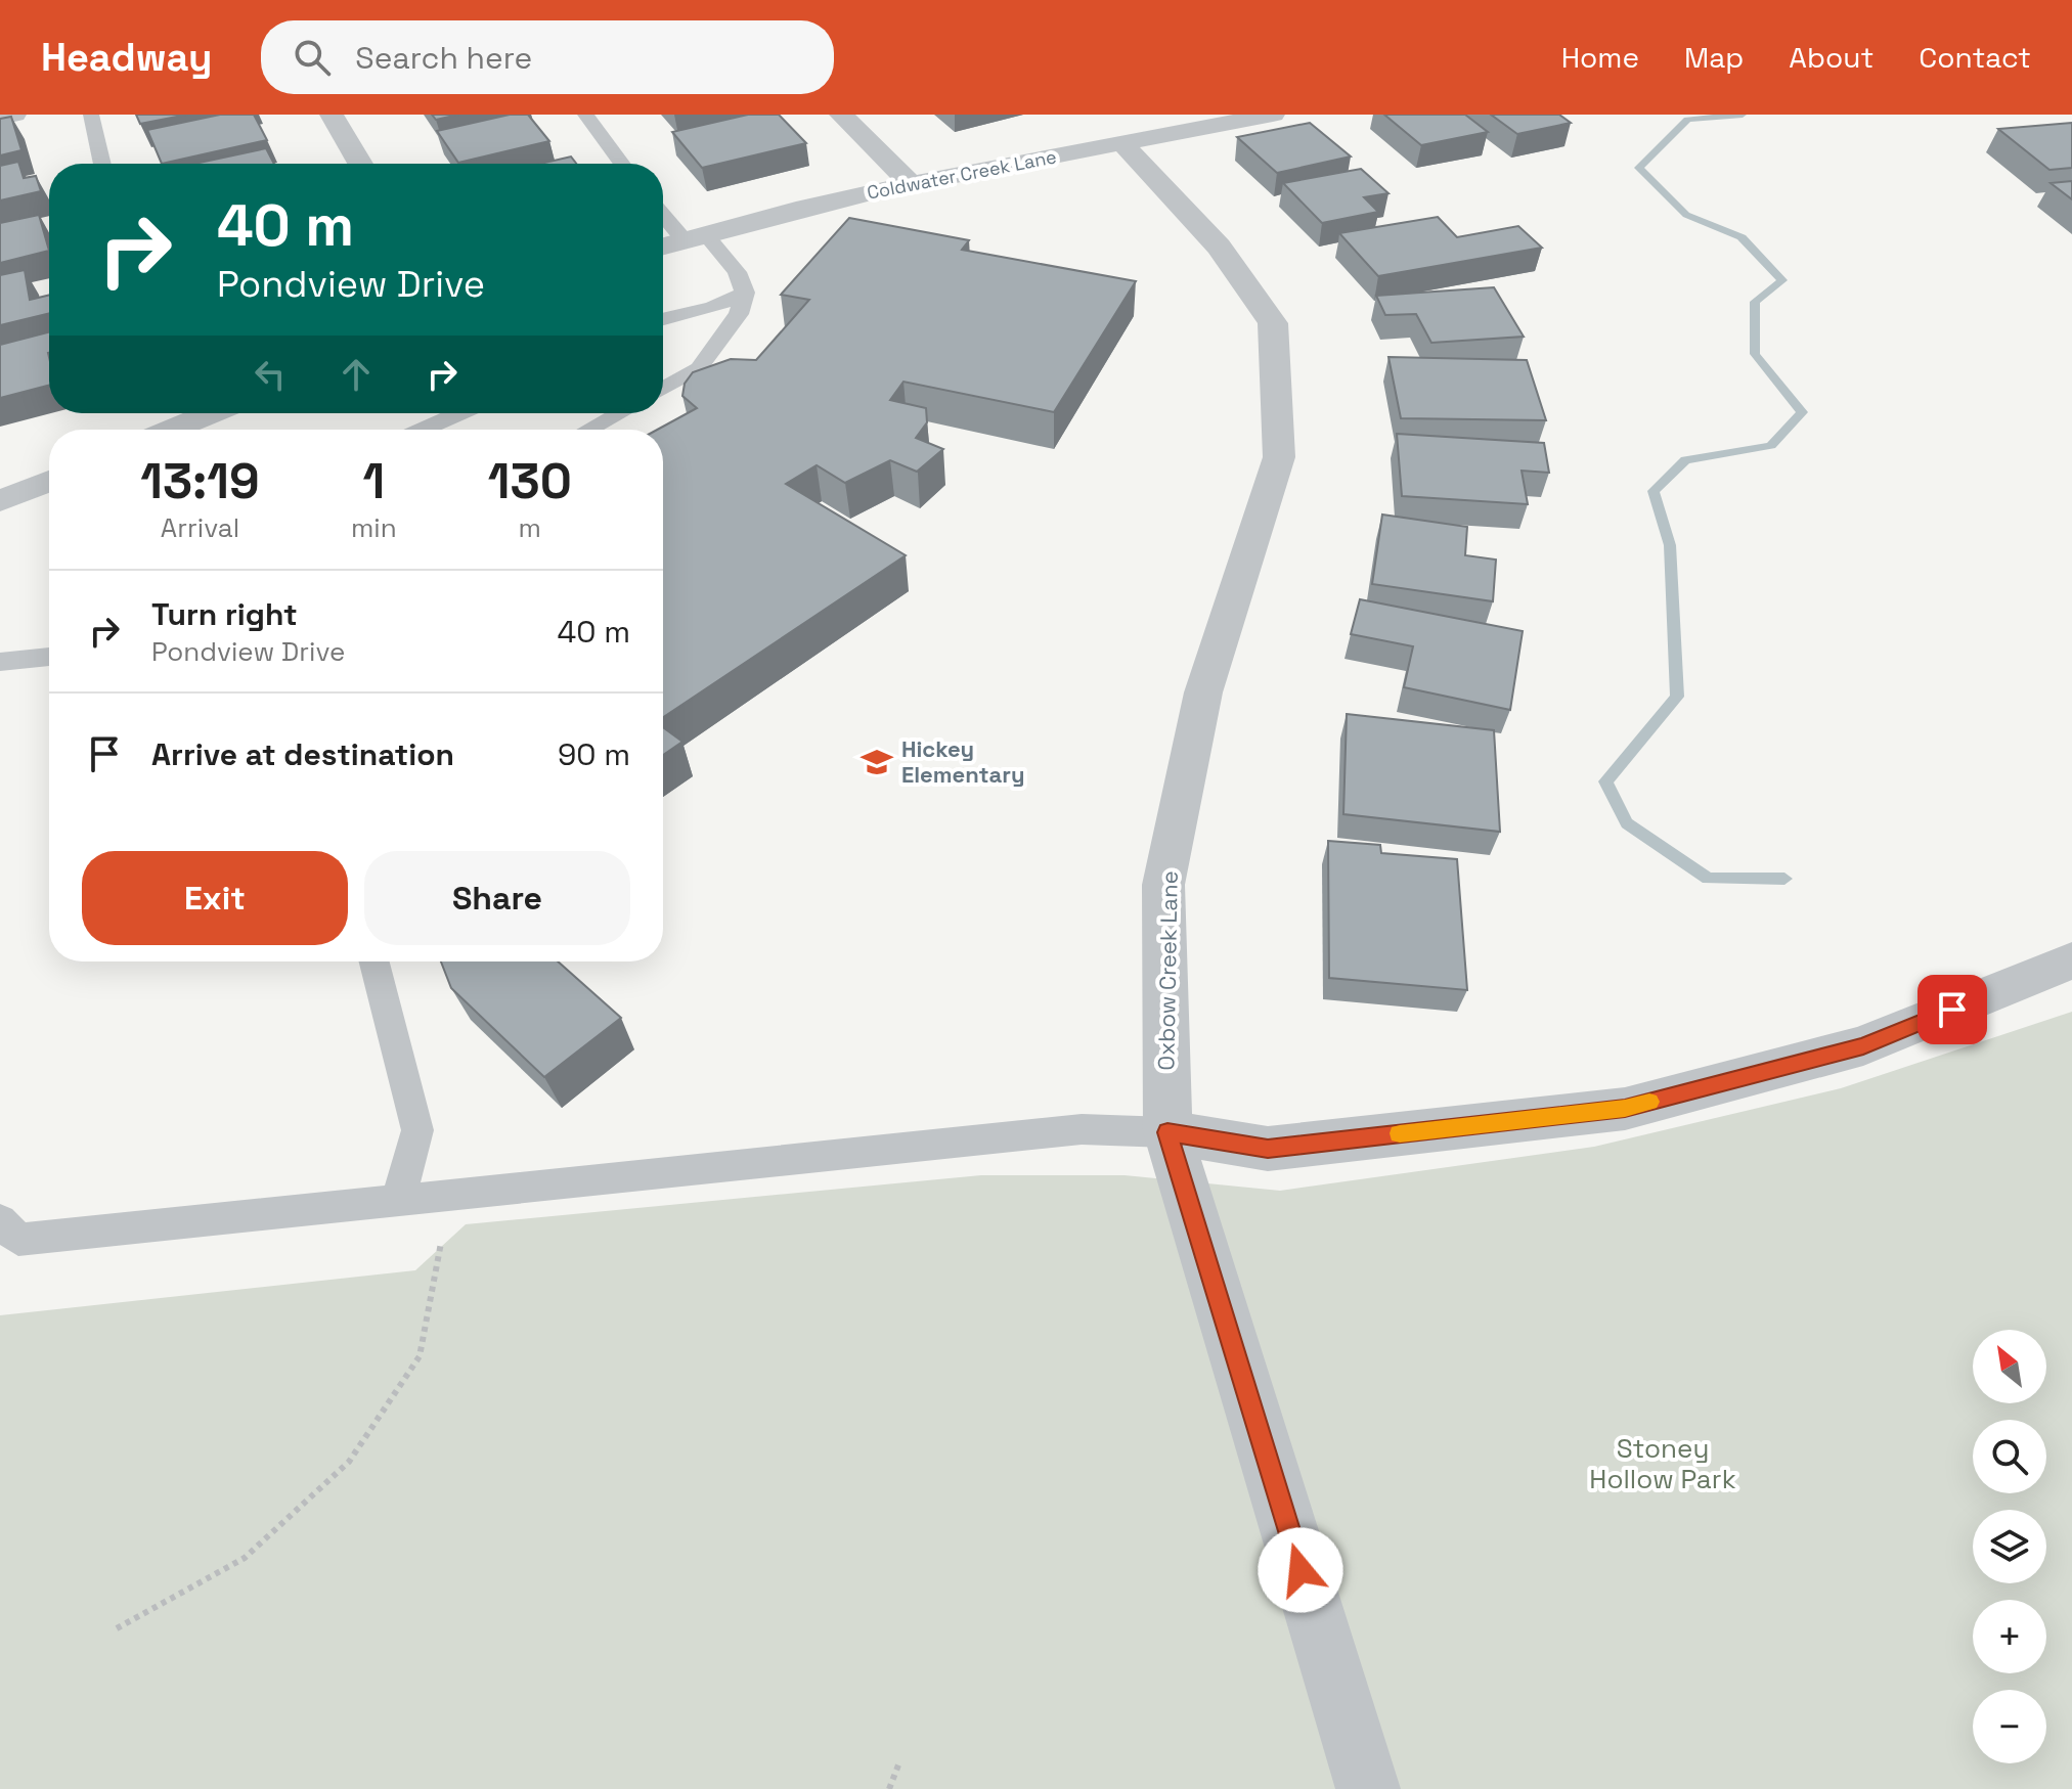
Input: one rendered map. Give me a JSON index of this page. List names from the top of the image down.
{
  "streets": {
    "street": ["Coldwater Creek Lane", "Oxbow Creek Lane"]
  },
  "crossings": [
    ["Coldwater Creek Lane", "Oxbow Creek Lane"]
  ],
  "parks": ["Stoney Hollow Park"],
  "places": {
    "school or university": ["Hickey Elementary"]
  },
  "north": "top left",
  "page": {
    "header": "Headway",
    "search": "Search here",
    "nav": [
      "Home",
      "Map",
      "About",
      "Contact"
    ],
    "turn": ["40 m", "Pondview Drive"],
    "eta": [
      "13:19",
      "Arrival",
      "1",
      "min",
      "130",
      "m"
    ],
    "list": [
      {
        "name": "Turn right",
        "note": "Pondview Drive",
        "value": "40 m"
      },
      {
        "name": "Arrive at destination",
        "value": "90 m"
      }
    ],
    "buttons": ["Exit", "Share"],
    "map_buttons": ["+", "−"]
  }
}
